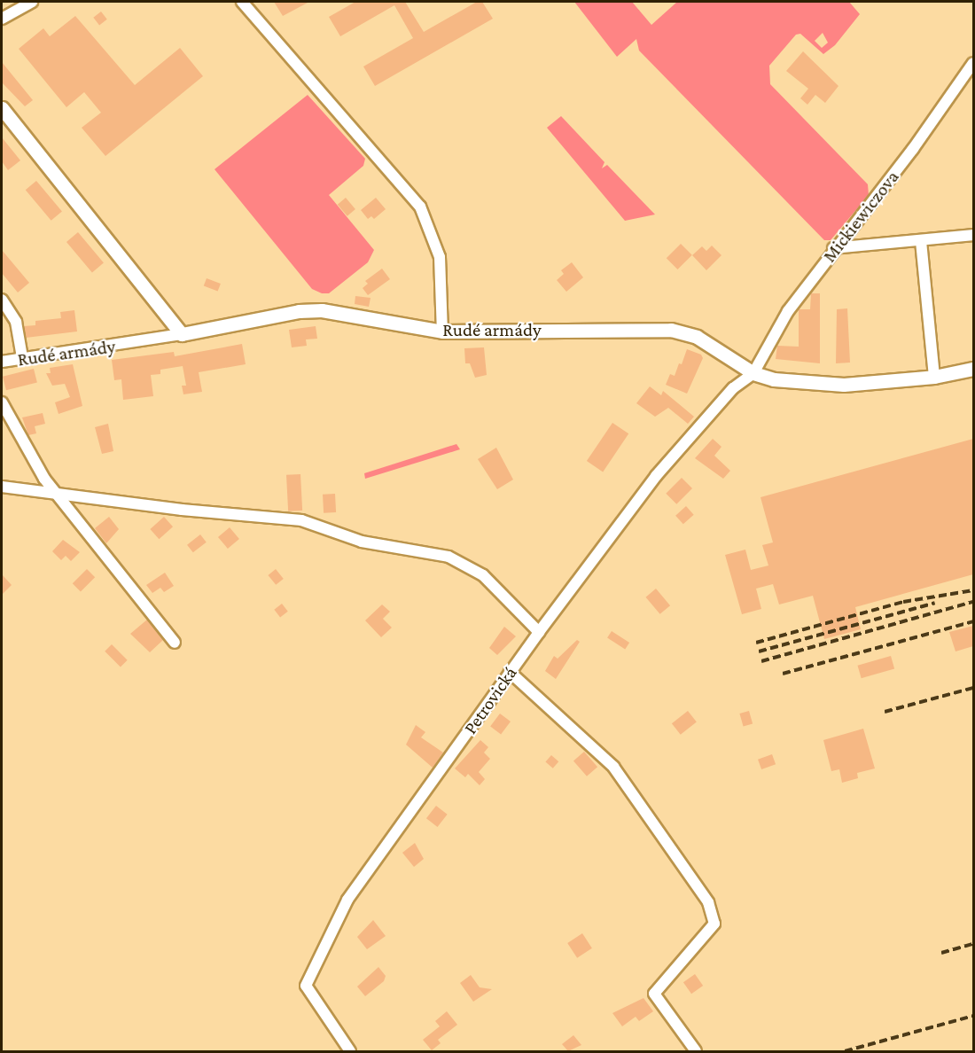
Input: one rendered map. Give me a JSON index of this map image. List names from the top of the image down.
{
  "streets": {
    "main road": ["Rudé armády"],
    "street": ["Mickiewiczova", "Petrovická"]
  },
  "crossings": [
    ["Mickiewiczova", "Rudé armády"],
    ["Mickiewiczova", "Petrovická"],
    ["Rudé armády", "Petrovická"]
  ]
}
